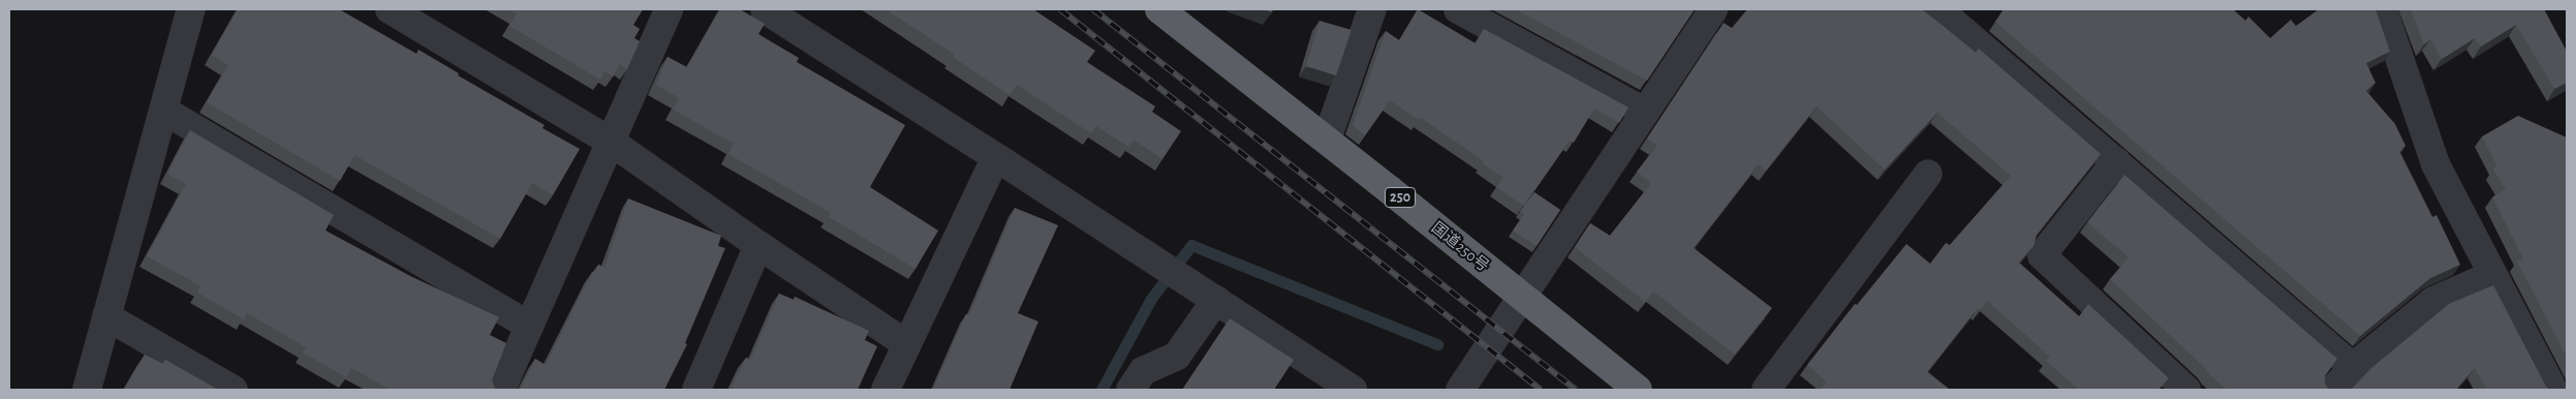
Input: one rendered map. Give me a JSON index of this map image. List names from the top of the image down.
{
  "streets": {
    "highway": ["250", "国道250号"]
  }
}
